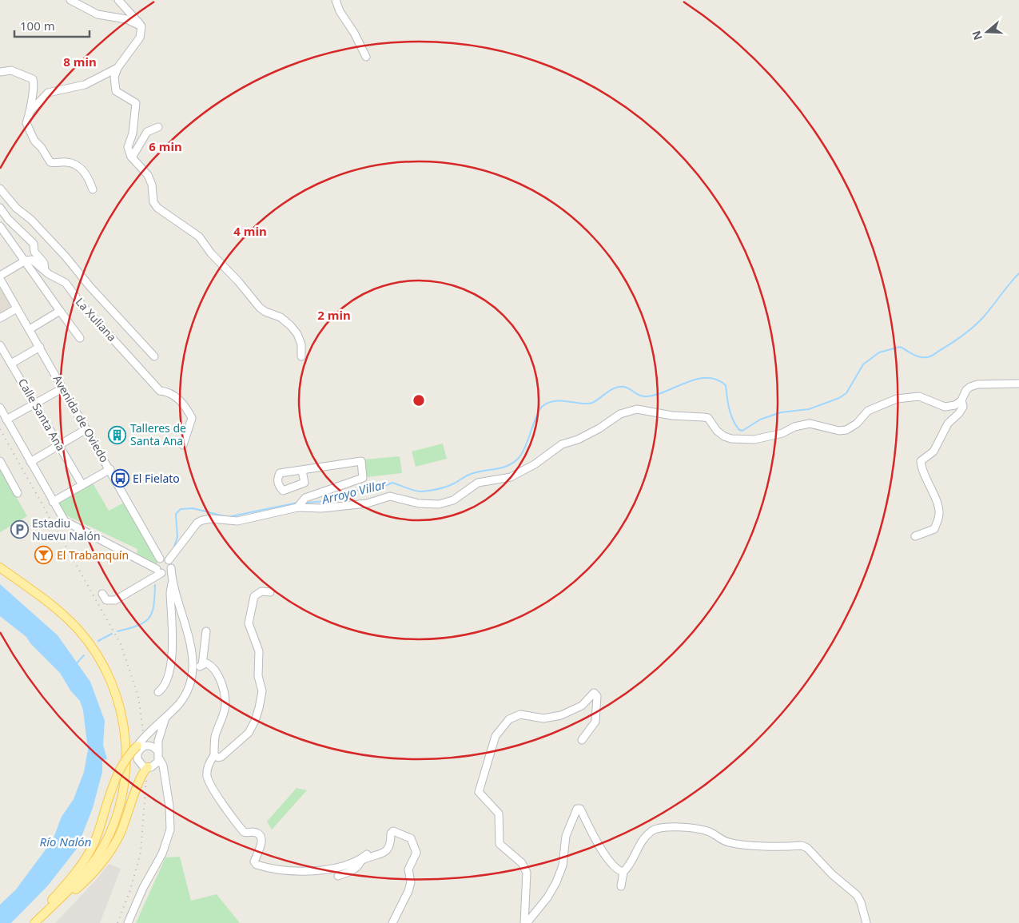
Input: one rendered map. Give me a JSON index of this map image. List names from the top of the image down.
{
  "streets": {
    "street": ["La Xuliana", "Calle Santa Ana", "Avenida de Oviedo"]
  },
  "water": ["Arroyo Villar", "Río Nalón"],
  "places": {
    "building": ["Talleres de Santa Ana"],
    "bus stop": ["El Fielato"],
    "parking": ["Estadiu Nuevu Nalón"],
    "bar": ["El Trabanquín"]
  },
  "scale_bar": "100 m",
  "north": "left",
  "rings": [
    "8 min",
    "6 min",
    "4 min",
    "2 min"
  ]
}
